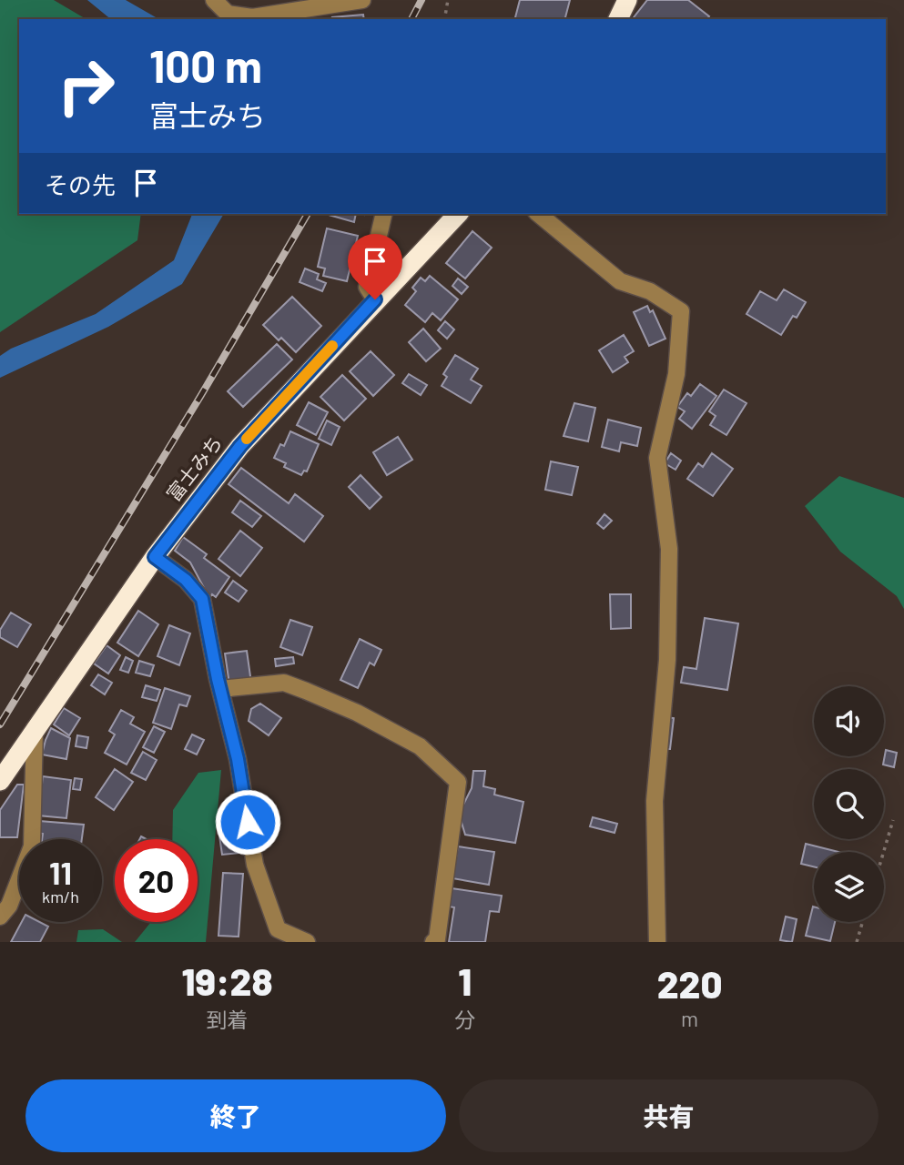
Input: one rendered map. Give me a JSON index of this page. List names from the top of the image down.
{
  "streets": {
    "highway": ["富士みち"]
  },
  "page": {
    "turn": ["100 m", "富士みち"],
    "then": "その先",
    "speed": "11 km/h",
    "limit": "20",
    "eta": [
      "19:28",
      "到着",
      "1",
      "分",
      "220",
      "m"
    ],
    "buttons": ["終了", "共有"]
  }
}
